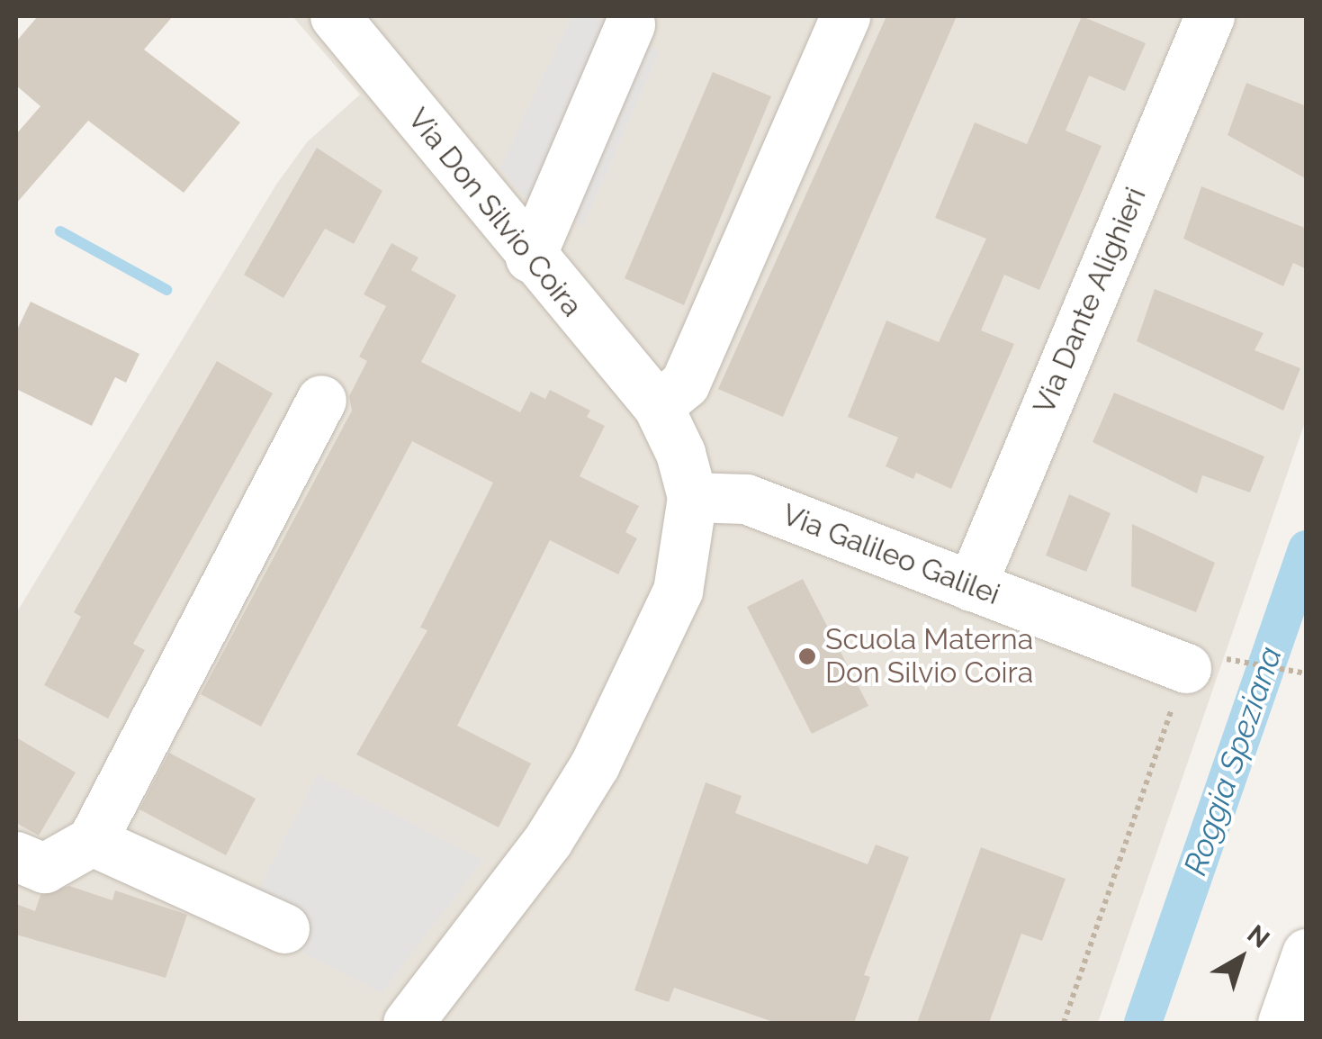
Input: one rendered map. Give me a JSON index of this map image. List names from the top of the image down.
{
  "streets": {
    "street": ["Via Don Silvio Coira", "Via Dante Alighieri", "Via Galileo Galilei"]
  },
  "crossings": [
    ["Via Don Silvio Coira", "Via Galileo Galilei"],
    ["Via Dante Alighieri", "Via Galileo Galilei"]
  ],
  "water": ["Roggia Speziana"],
  "places": ["Scuola Materna Don Silvio Coira"],
  "north": "top right"
}
